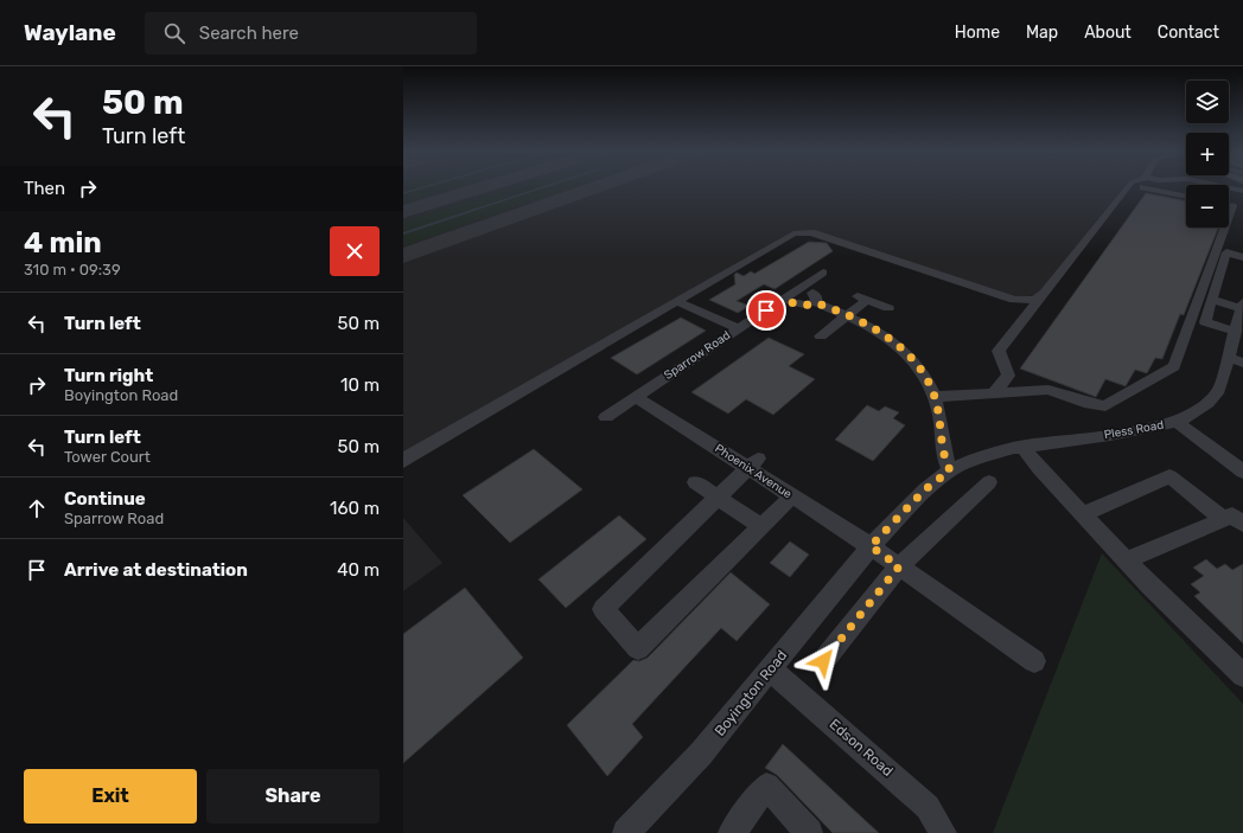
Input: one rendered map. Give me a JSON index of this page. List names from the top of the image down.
{
  "streets": {
    "street": [
      "Sparrow Road",
      "Pless Road",
      "Phoenix Avenue",
      "Boyington Road",
      "Edson Road"
    ]
  },
  "crossings": [
    ["Sparrow Road", "Phoenix Avenue"],
    ["Pless Road", "Boyington Road"],
    ["Phoenix Avenue", "Boyington Road"],
    ["Boyington Road", "Edson Road"]
  ],
  "page": {
    "header": "Waylane",
    "search": "Search here",
    "nav": [
      "Home",
      "Map",
      "About",
      "Contact"
    ],
    "turn": ["50 m", "Turn left"],
    "map_buttons": ["+", "−"],
    "then": "Then",
    "heading": ["4 min", "310 m · 09:39"],
    "list": [
      {
        "name": "Turn left",
        "value": "50 m"
      },
      {
        "name": "Turn right",
        "note": "Boyington Road",
        "value": "10 m"
      },
      {
        "name": "Turn left",
        "note": "Tower Court",
        "value": "50 m"
      },
      {
        "name": "Continue",
        "note": "Sparrow Road",
        "value": "160 m"
      },
      {
        "name": "Arrive at destination",
        "value": "40 m"
      }
    ],
    "buttons": ["Exit", "Share"]
  }
}
